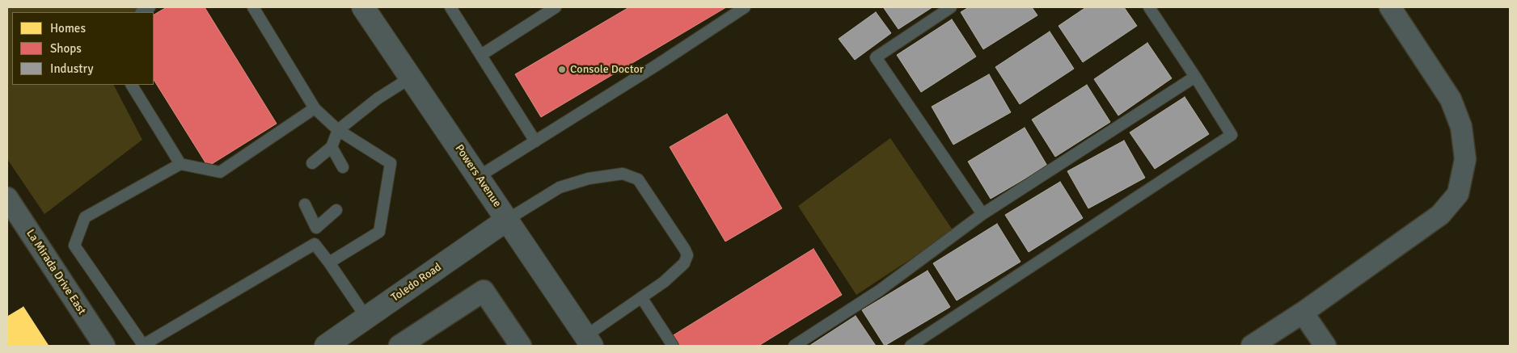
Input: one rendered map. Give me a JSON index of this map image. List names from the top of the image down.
{
  "streets": {
    "street": ["Powers Avenue", "La Mirada Drive East", "Toledo Road"]
  },
  "crossings": [
    ["Powers Avenue", "Toledo Road"]
  ],
  "places": ["Console Doctor"],
  "legend": ["Homes", "Shops", "Industry"]
}
